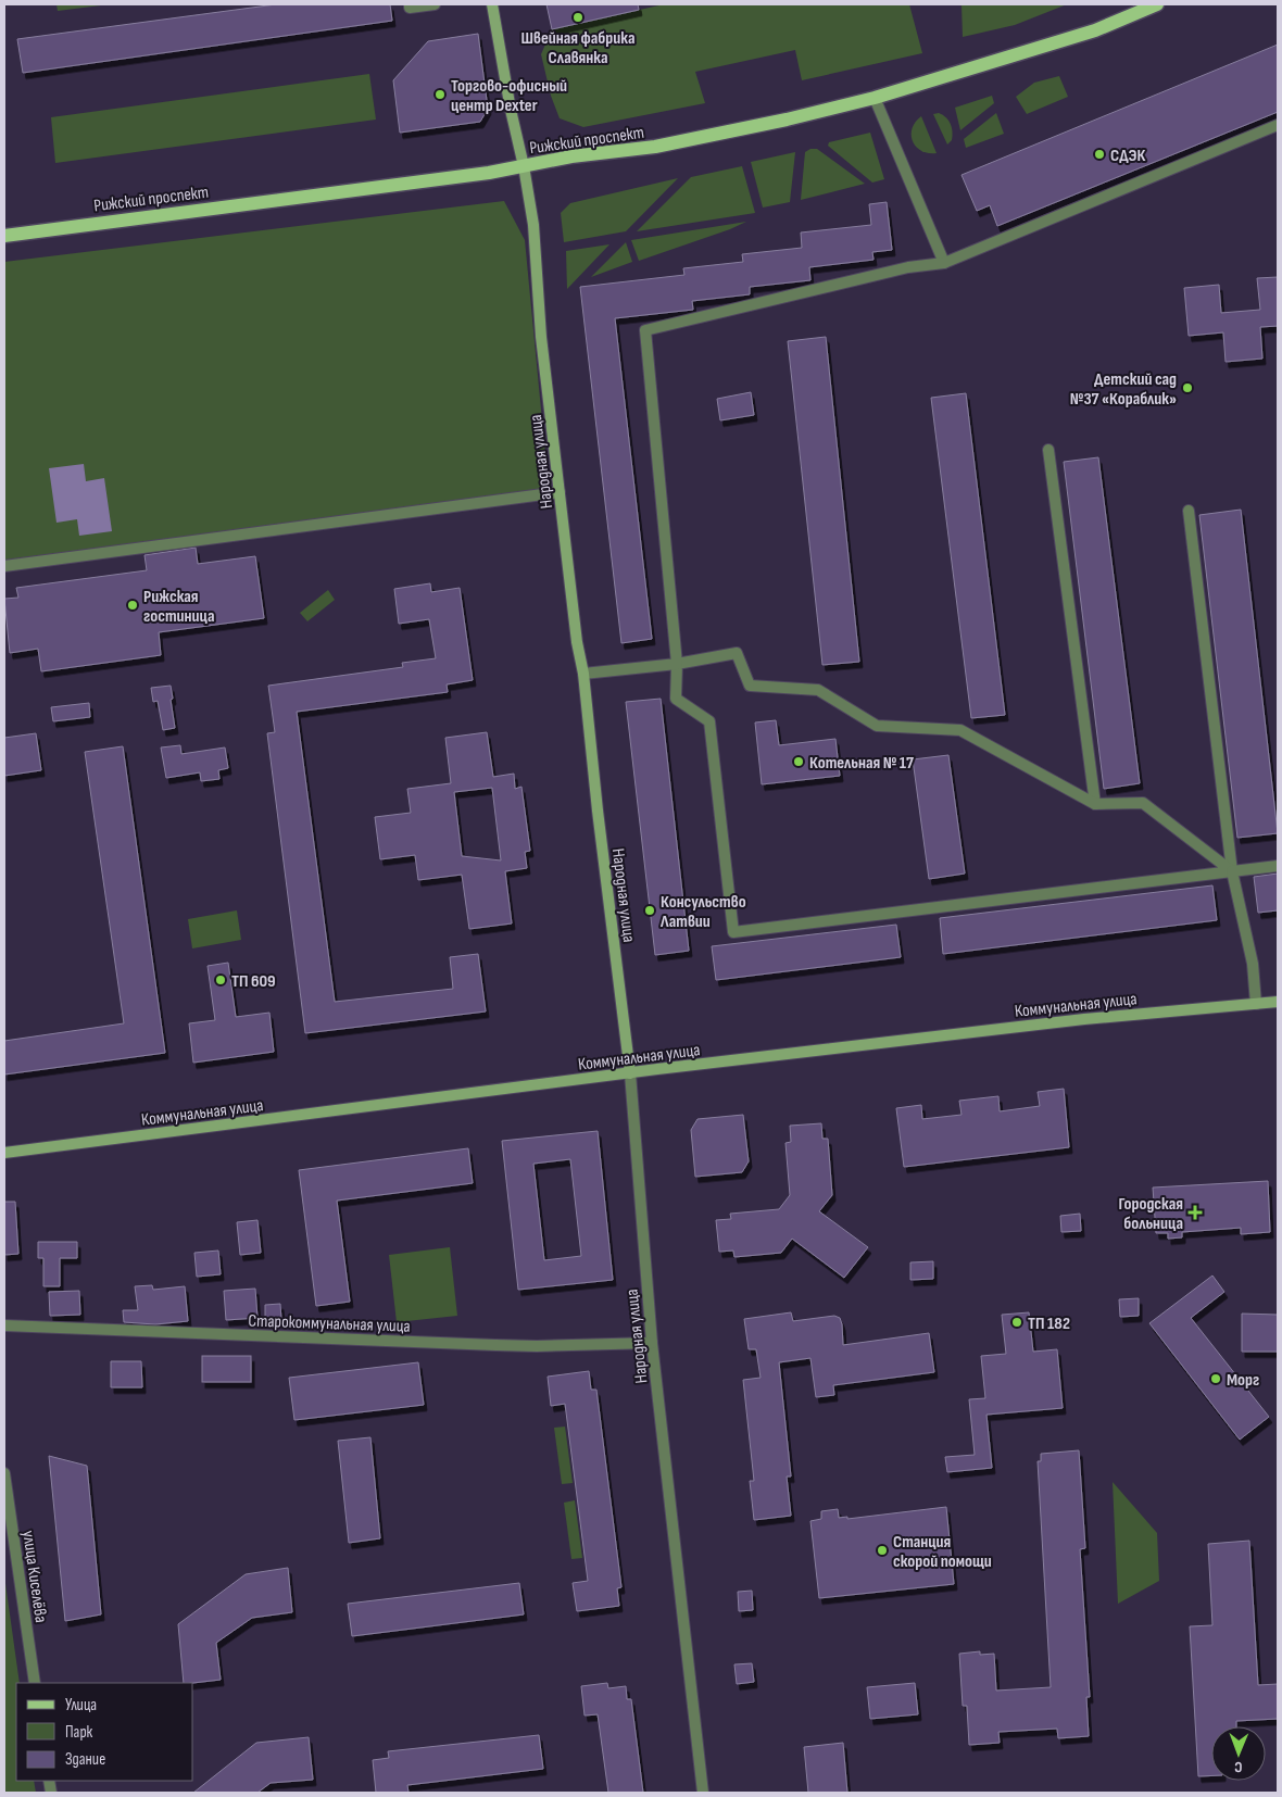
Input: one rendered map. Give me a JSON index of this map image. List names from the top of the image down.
{
  "streets": {
    "main road": ["Рижский проспект", "Народная улица", "Коммунальная улица"],
    "street": ["Старокоммунальная улица", "улица Киселёва"]
  },
  "crossings": [
    ["Рижский проспект", "Народная улица"],
    ["Народная улица", "Коммунальная улица"],
    ["Народная улица", "Старокоммунальная улица"]
  ],
  "places": {
    "other": [
      "Швейная фабрика Славянка",
      "Торгово-офисный центр Dexter",
      "СДЭК",
      "Детский сад №37 «Кораблик»",
      "Рижская гостиница",
      "Котельная № 17",
      "Консульство Латвии",
      "ТП 609",
      "ТП 182",
      "Морг",
      "Станция скорой помощи"
    ],
    "health": ["Городская больница"]
  },
  "legend": ["Улица", "Парк", "Здание"],
  "north": "bottom"
}
